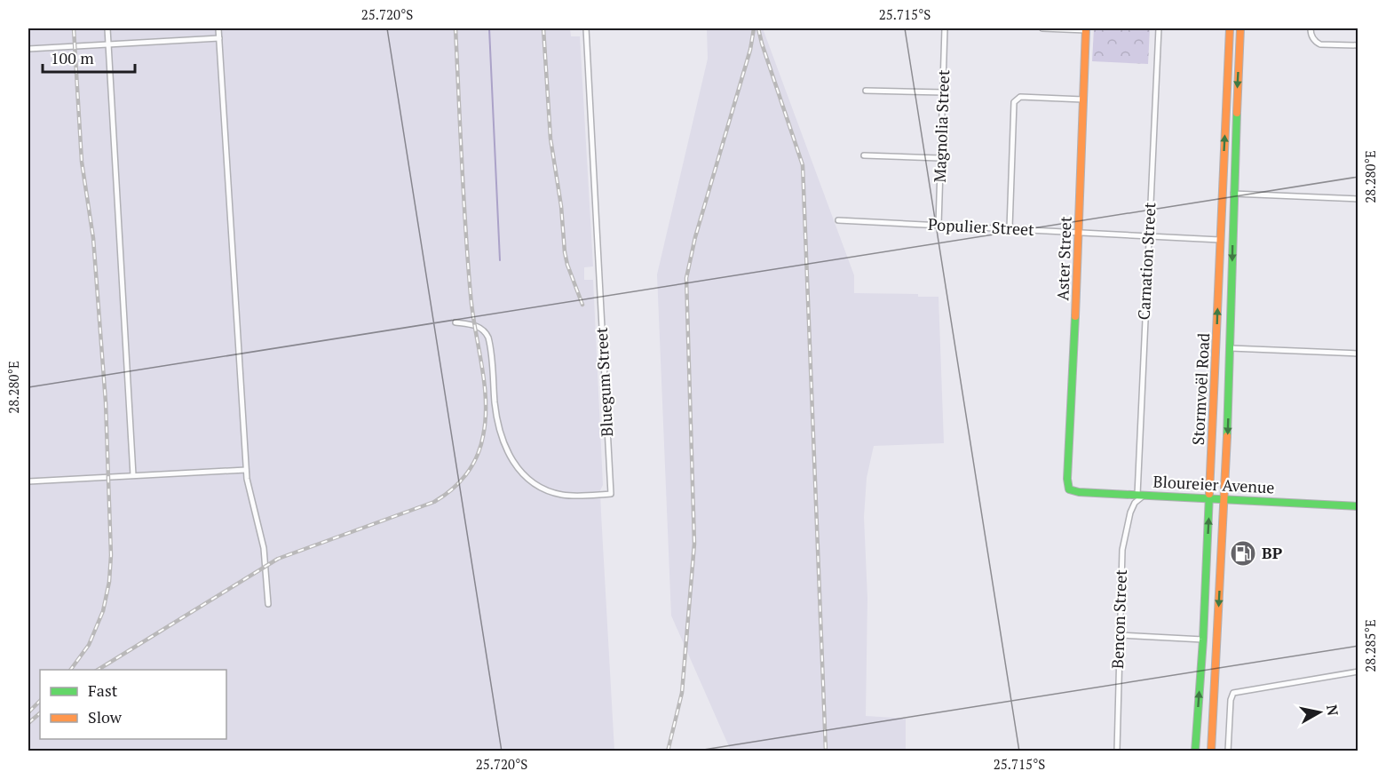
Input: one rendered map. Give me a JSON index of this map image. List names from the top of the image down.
{
  "streets": {
    "main road": ["Aster Street", "Stormvoël Road", "Bloureier Avenue"],
    "street": [
      "Magnolia Street",
      "Populier Street",
      "Carnation Street",
      "Bluegum Street",
      "Bencon Street"
    ]
  },
  "crossings": [
    ["Magnolia Street", "Populier Street"],
    ["Populier Street", "Aster Street"],
    ["Populier Street", "Carnation Street"],
    ["Populier Street", "Stormvoël Road"],
    ["Aster Street", "Bloureier Avenue"],
    ["Carnation Street", "Bloureier Avenue"],
    ["Carnation Street", "Bencon Street"],
    ["Stormvoël Road", "Bloureier Avenue"],
    ["Bloureier Avenue", "Bencon Street"]
  ],
  "places": {
    "fuel station": ["BP"]
  },
  "legend": ["Fast", "Slow"],
  "scale_bar": "100 m",
  "north": "right",
  "coordinates": [
    "25.720°S",
    "25.715°S",
    "28.280°E",
    "28.285°E"
  ]
}
